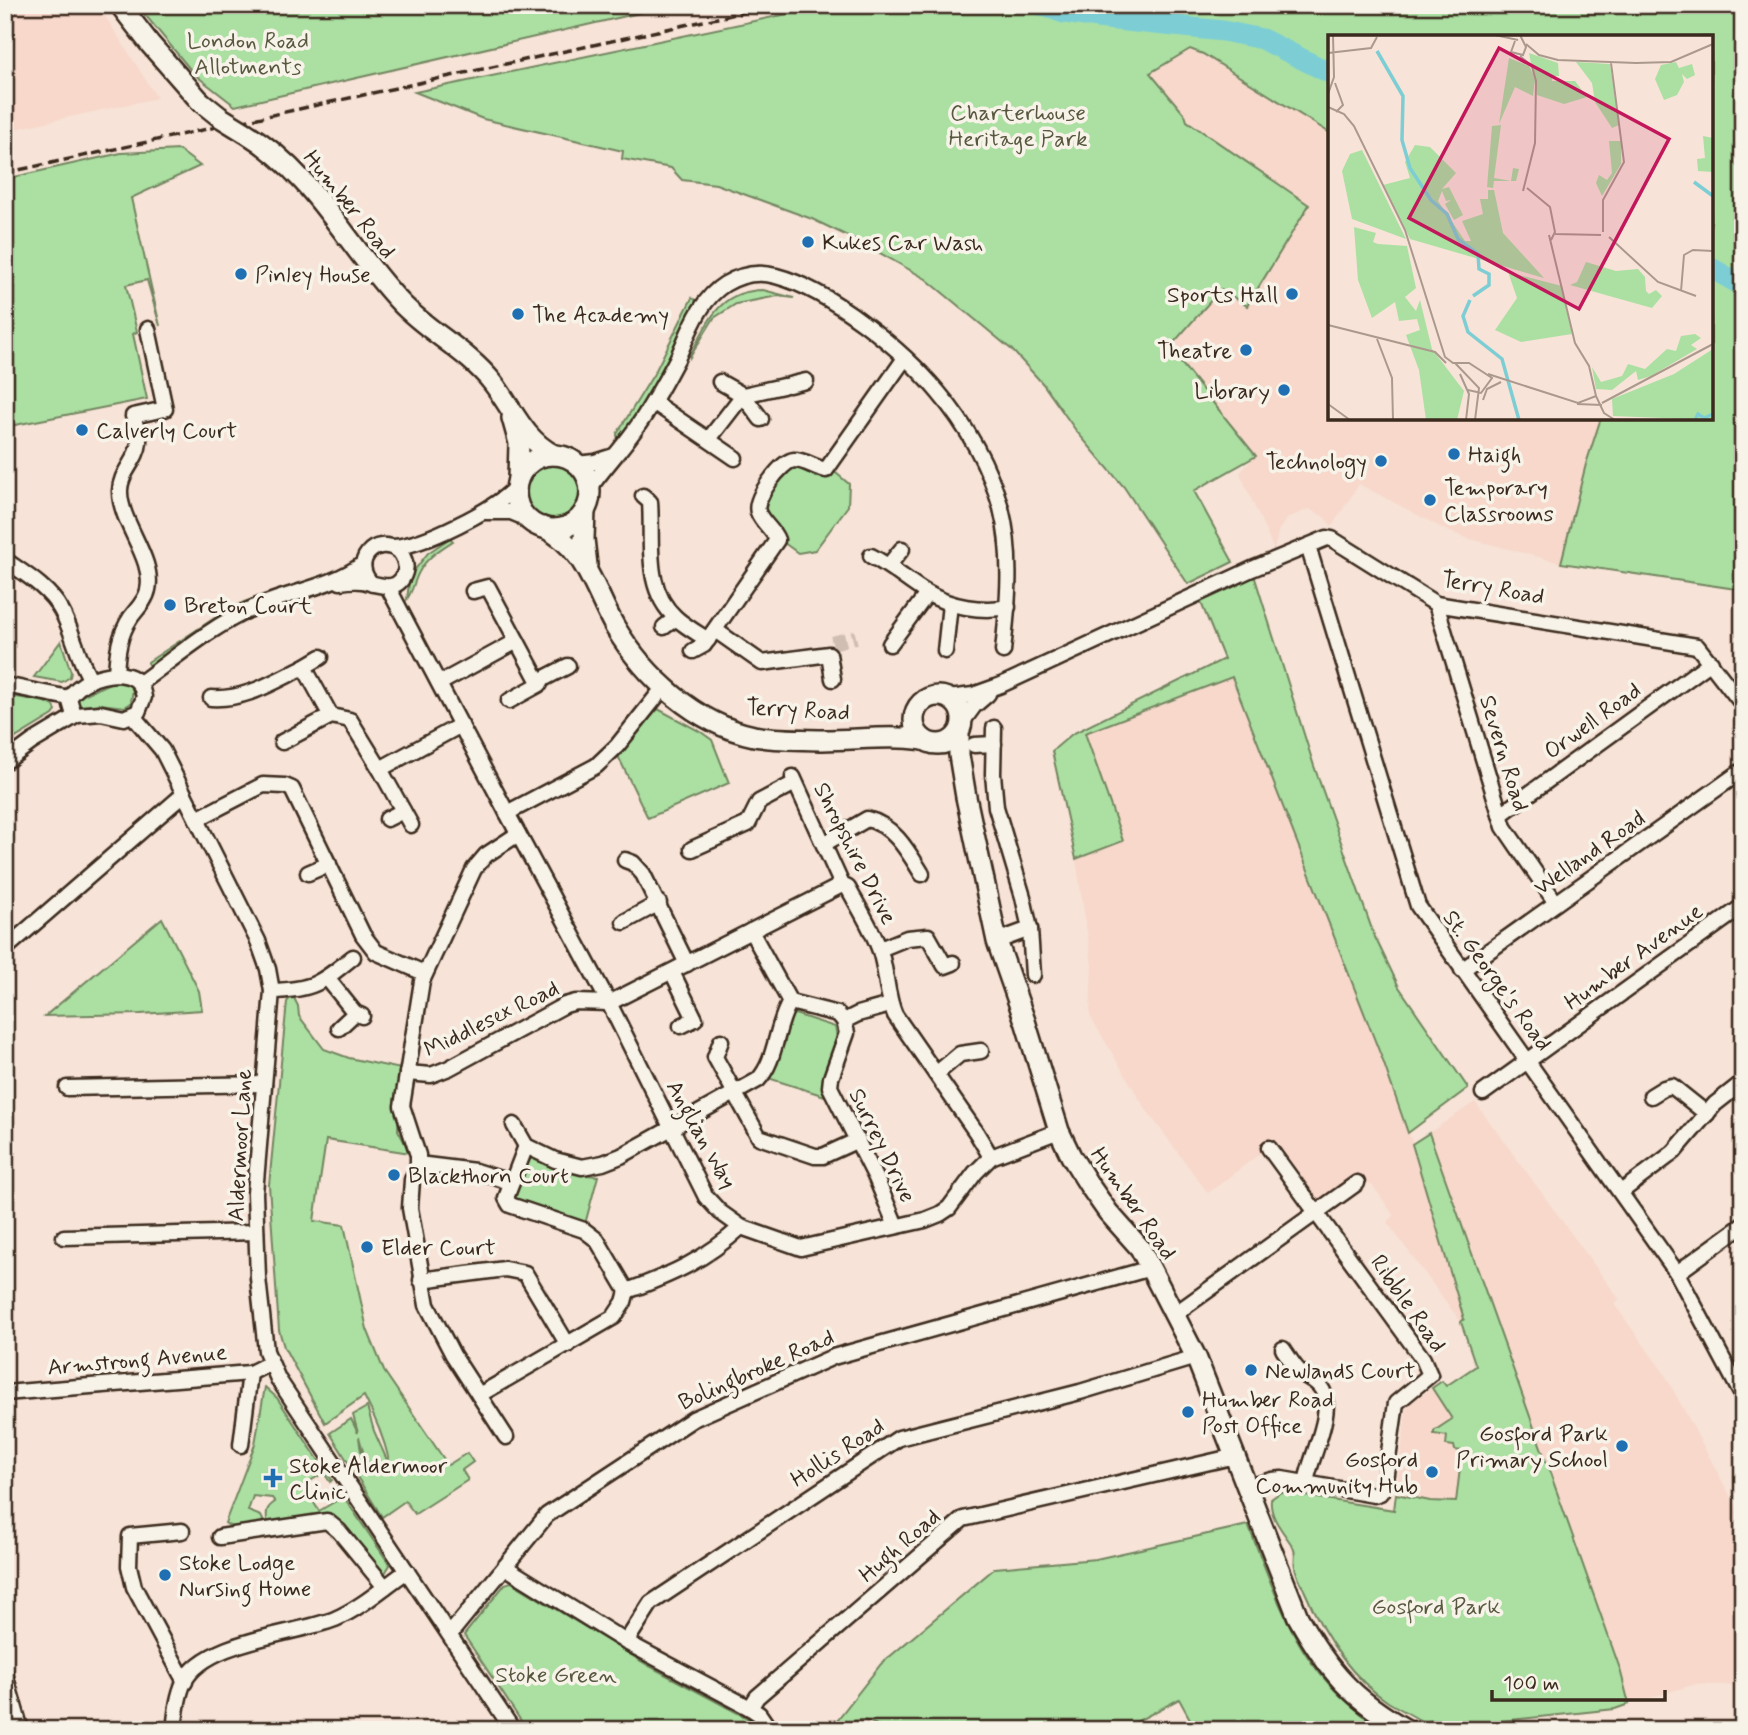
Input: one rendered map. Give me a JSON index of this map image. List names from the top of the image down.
{
  "streets": {
    "main road": ["Humber Road", "Terry Road"],
    "street": [
      "Orwell Road",
      "Severn Road",
      "Welland Road",
      "Shropshire Drive",
      "Humber Avenue",
      "St. George's Road",
      "Middlesex Road",
      "Anglian Way",
      "Aldermoor Lane",
      "Surrey Drive",
      "Ribble Road",
      "Armstrong Avenue",
      "Bolingbroke Road",
      "Hollis Road",
      "Hugh Road"
    ]
  },
  "crossings": [
    ["Humber Road", "Terry Road"],
    ["Humber Road", "Anglian Way"],
    ["Humber Road", "Bolingbroke Road"],
    ["Humber Road", "Hollis Road"],
    ["Humber Road", "Hugh Road"],
    ["Terry Road", "Orwell Road"],
    ["Terry Road", "Severn Road"],
    ["Terry Road", "St. George's Road"],
    ["Orwell Road", "Severn Road"],
    ["Severn Road", "Welland Road"],
    ["Welland Road", "St. George's Road"],
    ["Shropshire Drive", "Middlesex Road"],
    ["Shropshire Drive", "Anglian Way"],
    ["Humber Avenue", "St. George's Road"],
    ["Middlesex Road", "Anglian Way"],
    ["Anglian Way", "Surrey Drive"],
    ["Aldermoor Lane", "Armstrong Avenue"]
  ],
  "parks": [
    "London Road Allotments",
    "Charterhouse Heritage Park",
    "Gosford Park",
    "Stoke Green"
  ],
  "places": {
    "other": [
      "Kukes Car Wash",
      "Pinley House",
      "Sports Hall",
      "The Academy",
      "Theatre",
      "Library",
      "Calverly Court",
      "Haigh",
      "Technology",
      "Temporary Classrooms",
      "Breton Court",
      "Blackthorn Court",
      "Elder Court",
      "Newlands Court",
      "Humber Road Post Office",
      "Gosford Park Primary School",
      "Gosford Community Hub",
      "Stoke Lodge Nursing Home"
    ],
    "health": ["Stoke Aldermoor Clinic"]
  },
  "scale_bar": "100 m"
}
